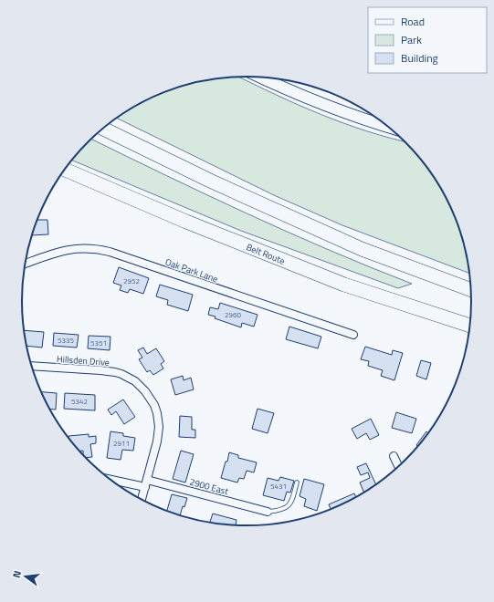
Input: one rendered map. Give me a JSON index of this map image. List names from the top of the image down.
{
  "streets": {
    "highway": ["Belt Route"],
    "street": ["Oak Park Lane", "Hillsden Drive", "2900 East"]
  },
  "crossings": [
    ["Hillsden Drive", "2900 East"]
  ],
  "house_numbers": [
    "2952",
    "2960",
    "5335",
    "5351",
    "5342",
    "2911",
    "5431"
  ],
  "legend": ["Road", "Park", "Building"],
  "north": "left"
}
